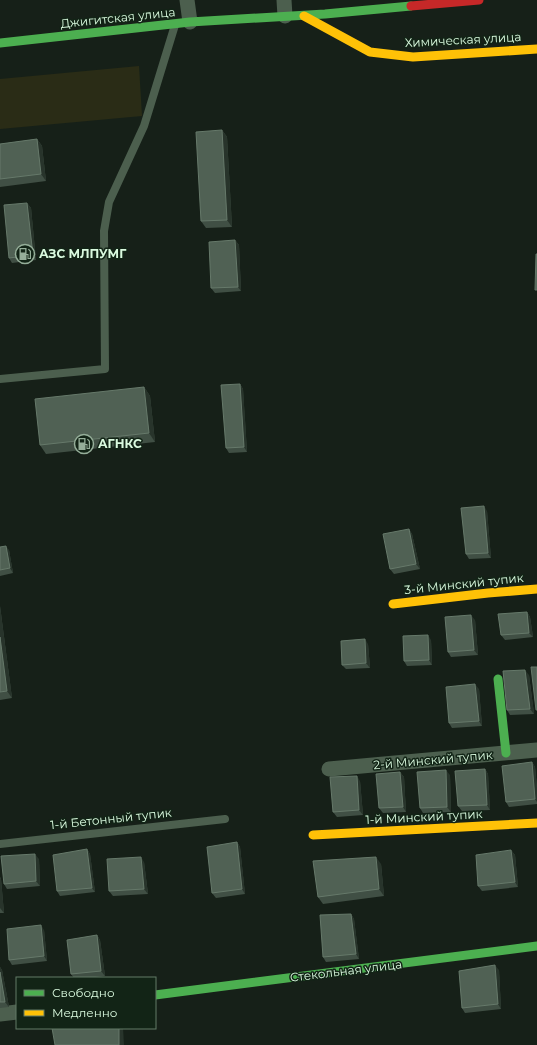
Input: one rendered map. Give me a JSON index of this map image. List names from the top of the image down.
{
  "streets": {
    "street": [
      "Джигитская улица",
      "Химическая улица",
      "3-й Минский тупик",
      "2-й Минский тупик",
      "1-й Минский тупик",
      "Стекольная улица"
    ],
    "lane": ["1-й Бетонный тупик"]
  },
  "crossings": [
    ["Джигитская улица", "Химическая улица"]
  ],
  "places": {
    "fuel station": ["АЗС МЛПУМГ", "АГНКС"]
  },
  "legend": ["Свободно", "Медленно"]
}
